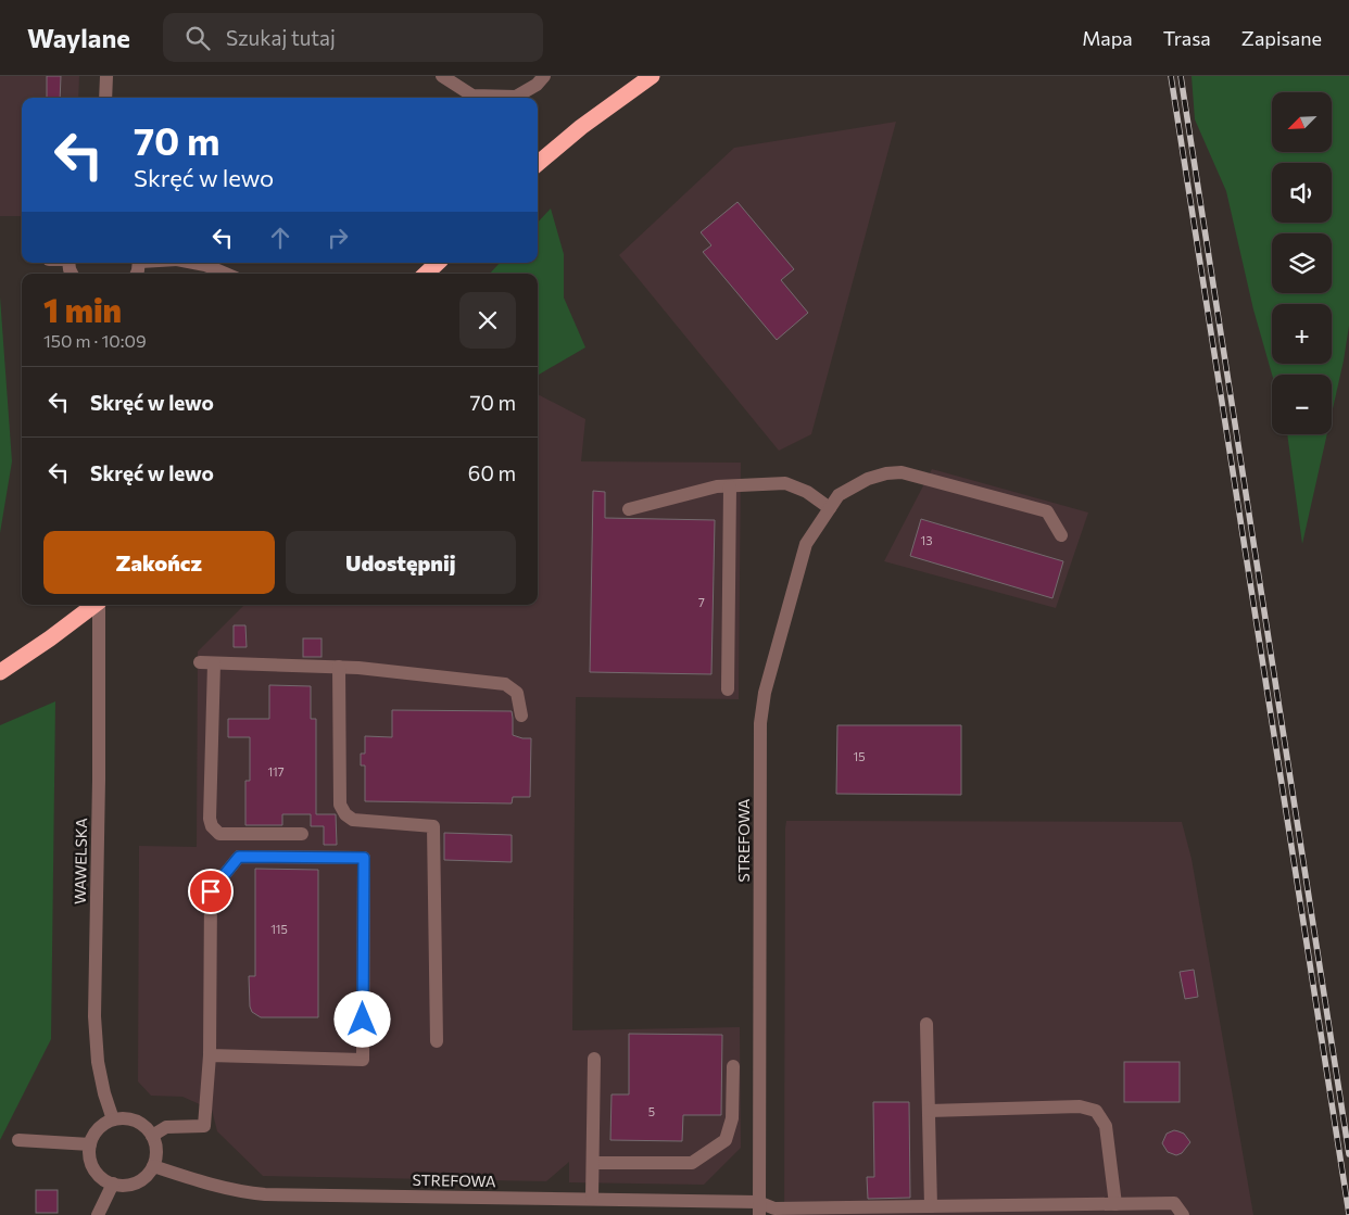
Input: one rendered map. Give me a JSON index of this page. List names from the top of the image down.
{
  "streets": {
    "street": ["STREFOWA", "WAWELSKA"]
  },
  "crossings": [
    ["STREFOWA", "WAWELSKA"]
  ],
  "house_numbers": [
    "13",
    "7",
    "15",
    "117",
    "115",
    "5"
  ],
  "north": "bottom left",
  "page": {
    "header": "Waylane",
    "search": "Szukaj tutaj",
    "nav": ["Mapa", "Trasa", "Zapisane"],
    "map_buttons": ["+", "−"],
    "turn": ["70 m", "Skręć w lewo"],
    "heading": ["1 min", "150 m · 10:09"],
    "list": [
      {
        "name": "Skręć w lewo",
        "value": "70 m"
      },
      {
        "name": "Skręć w lewo",
        "value": "60 m"
      }
    ],
    "buttons": ["Zakończ", "Udostępnij"]
  }
}
